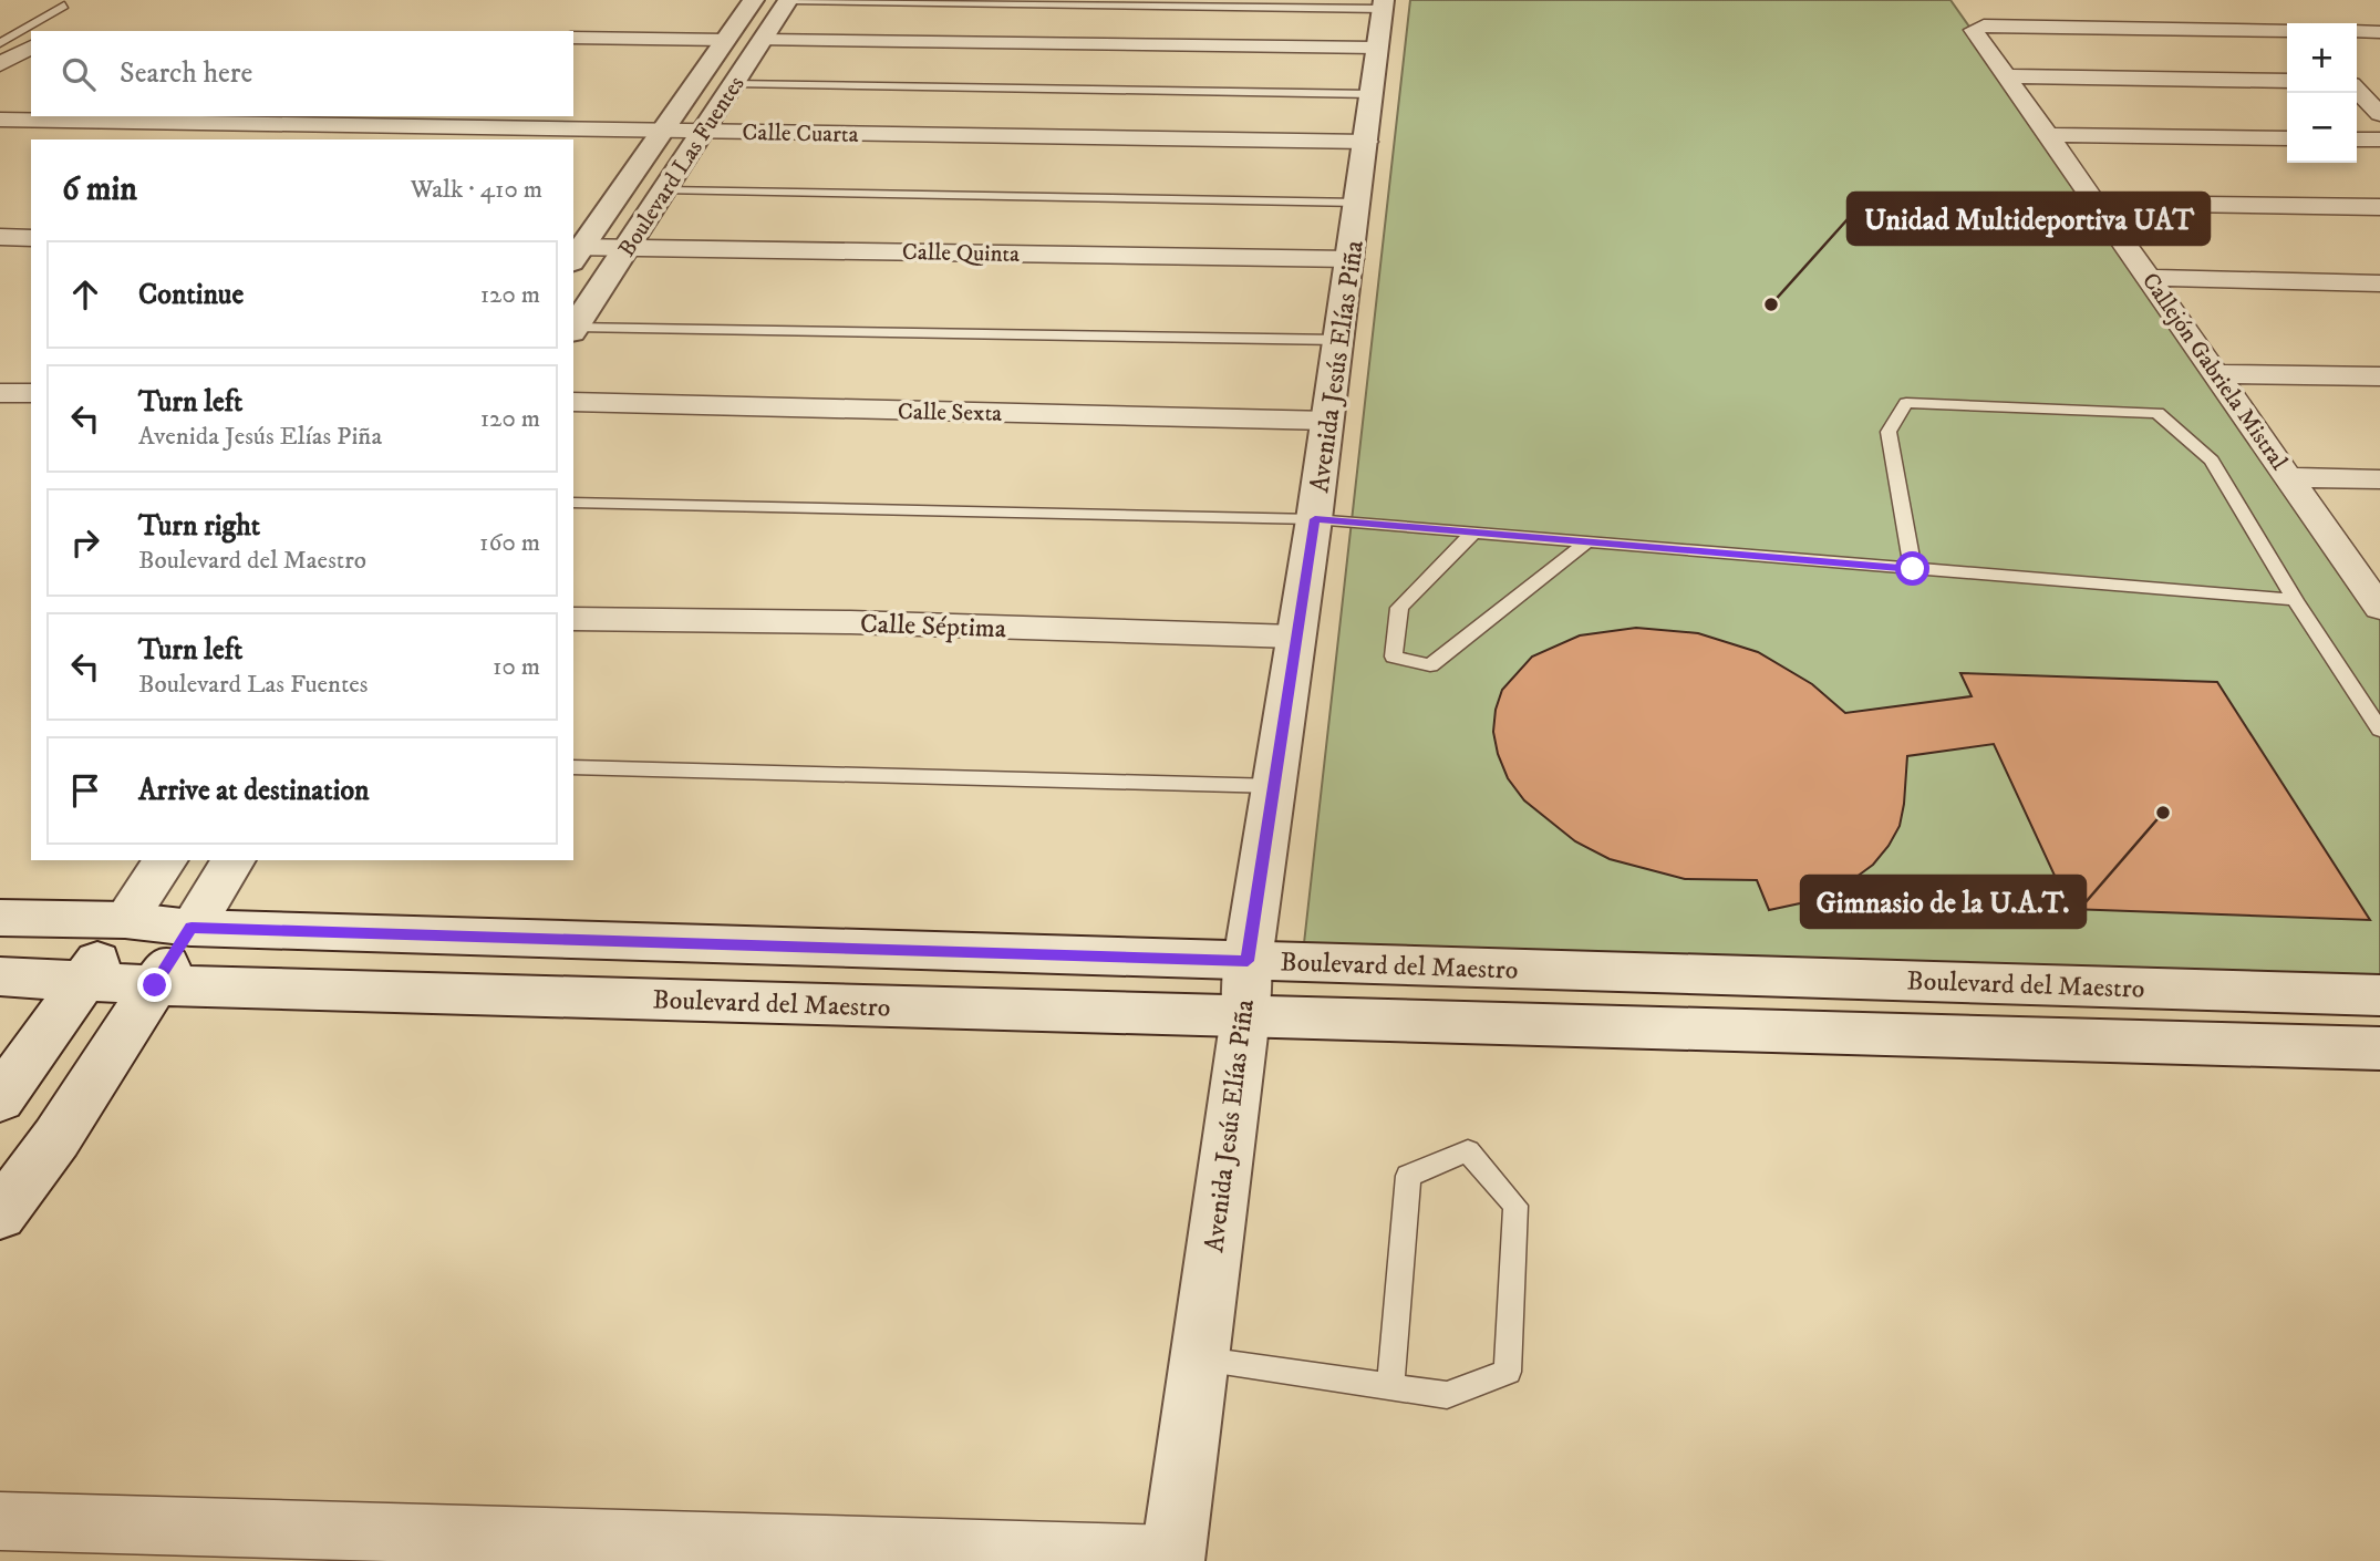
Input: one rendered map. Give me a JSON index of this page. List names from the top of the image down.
{
  "streets": {
    "street": [
      "Calle Cuarta",
      "Boulevard Las Fuentes",
      "Calle Quinta",
      "Avenida Jesús Elías Piña",
      "Callejón Gabriela Mistral",
      "Calle Sexta",
      "Calle Séptima",
      "Boulevard del Maestro"
    ]
  },
  "crossings": [
    ["Calle Cuarta", "Boulevard Las Fuentes"],
    ["Calle Cuarta", "Avenida Jesús Elías Piña"],
    ["Boulevard Las Fuentes", "Calle Quinta"],
    ["Calle Quinta", "Avenida Jesús Elías Piña"],
    ["Avenida Jesús Elías Piña", "Calle Sexta"],
    ["Avenida Jesús Elías Piña", "Calle Séptima"],
    ["Avenida Jesús Elías Piña", "Boulevard del Maestro"]
  ],
  "places": ["Unidad Multideportiva UAT", "Gimnasio de la U.A.T."],
  "page": {
    "map_buttons": ["+", "−"],
    "search": "Search here",
    "heading": ["6 min", "Walk · 410 m"],
    "list": [
      ["Continue", "120 m"],
      ["Turn left", "Avenida Jesús Elías Piña", "120 m"],
      ["Turn right", "Boulevard del Maestro", "160 m"],
      ["Turn left", "Boulevard Las Fuentes", "10 m"],
      "Arrive at destination"
    ]
  }
}
